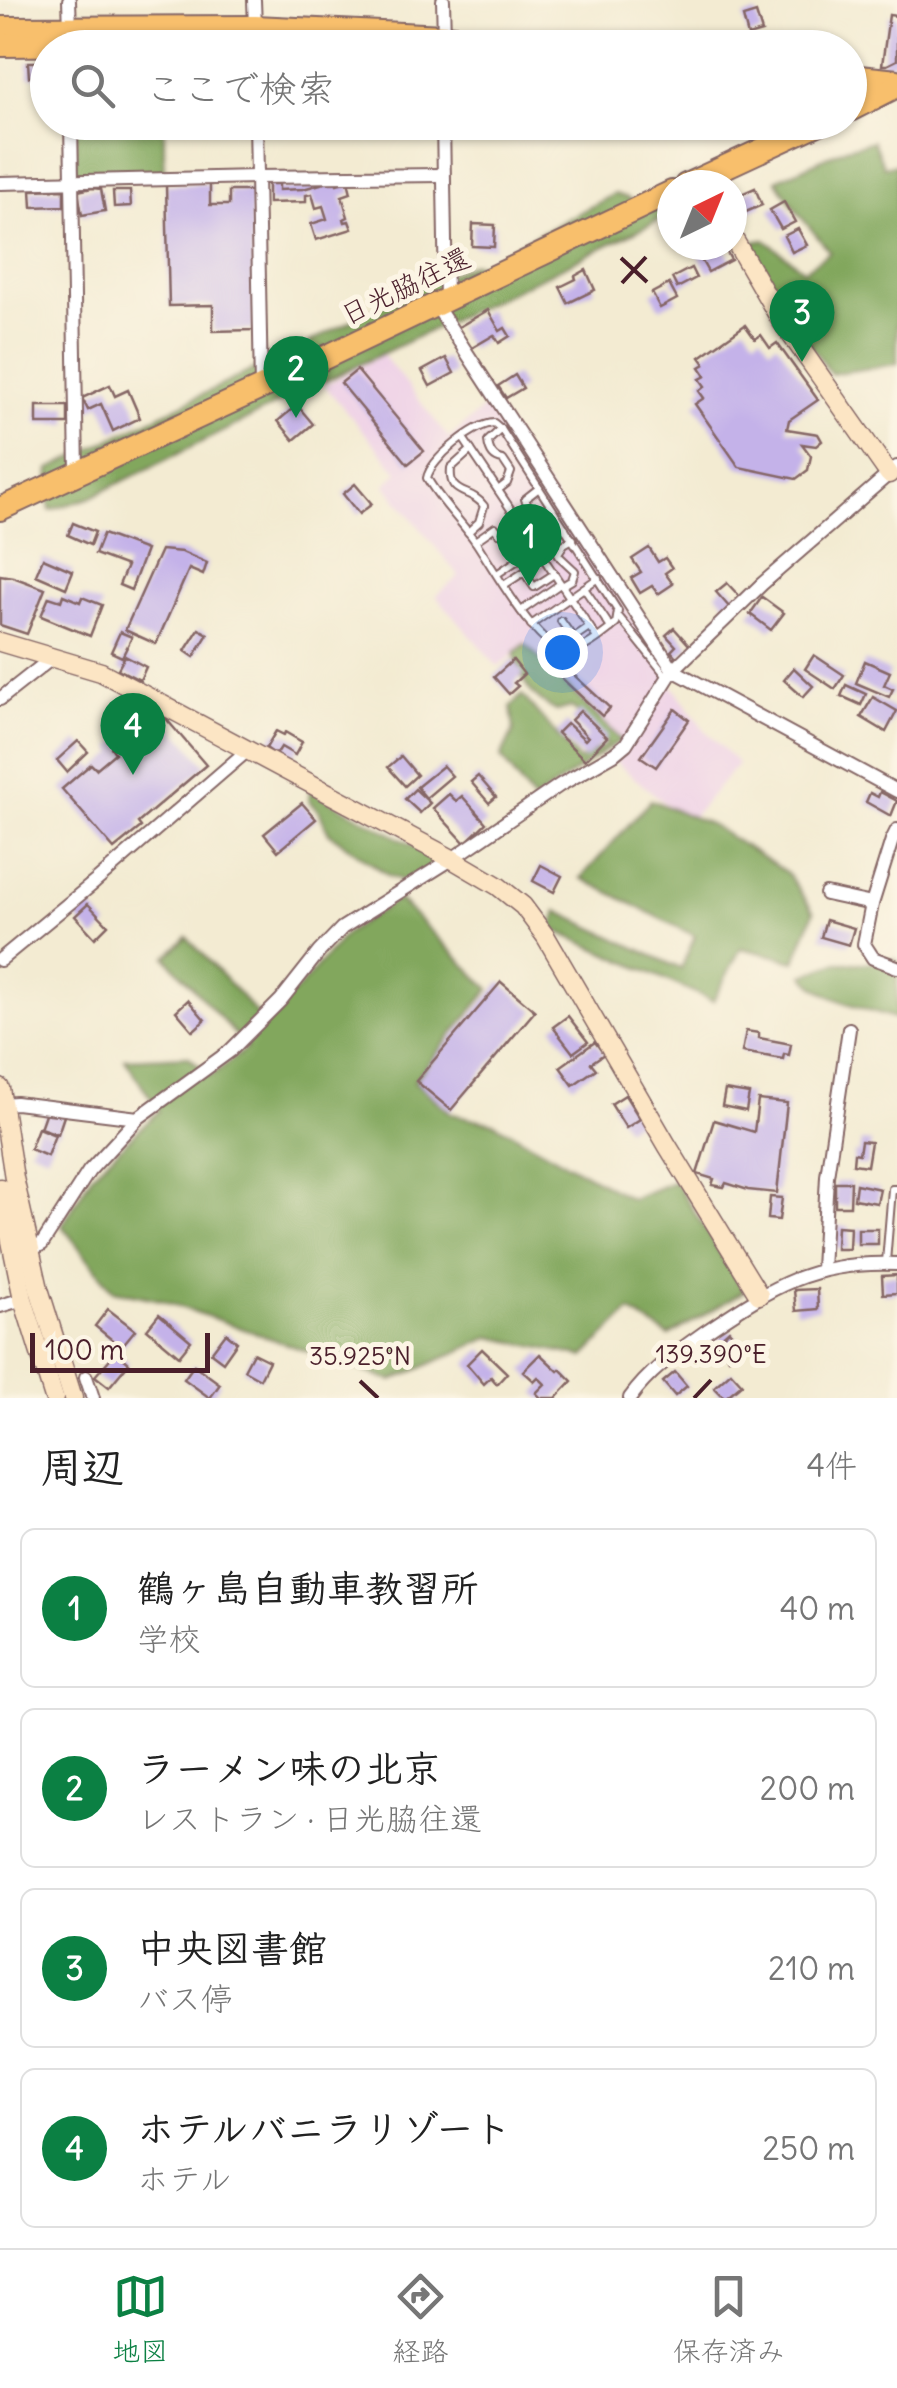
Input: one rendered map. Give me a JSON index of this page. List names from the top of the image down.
{
  "streets": {
    "highway": ["日光脇往還"]
  },
  "scale_bar": "100 m",
  "north": "top right",
  "page": {
    "search": "ここで検索",
    "pins": [
      "3",
      "2",
      "1",
      "4"
    ],
    "scale": "100 m",
    "heading": ["周辺", "4件"],
    "list": [
      {
        "mark": "1",
        "name": "鶴ヶ島自動車教習所",
        "note": "学校",
        "value": "40 m"
      },
      {
        "mark": "2",
        "name": "ラーメン味の北京",
        "note": "レストラン · 日光脇往還",
        "value": "200 m"
      },
      {
        "mark": "3",
        "name": "中央図書館",
        "note": "バス停",
        "value": "210 m"
      },
      {
        "mark": "4",
        "name": "ホテルバニラリゾート",
        "note": "ホテル",
        "value": "250 m"
      }
    ],
    "nav": ["地図", "経路", "保存済み"]
  },
  "coordinates": ["139.390°E", "35.925°N"]
}
